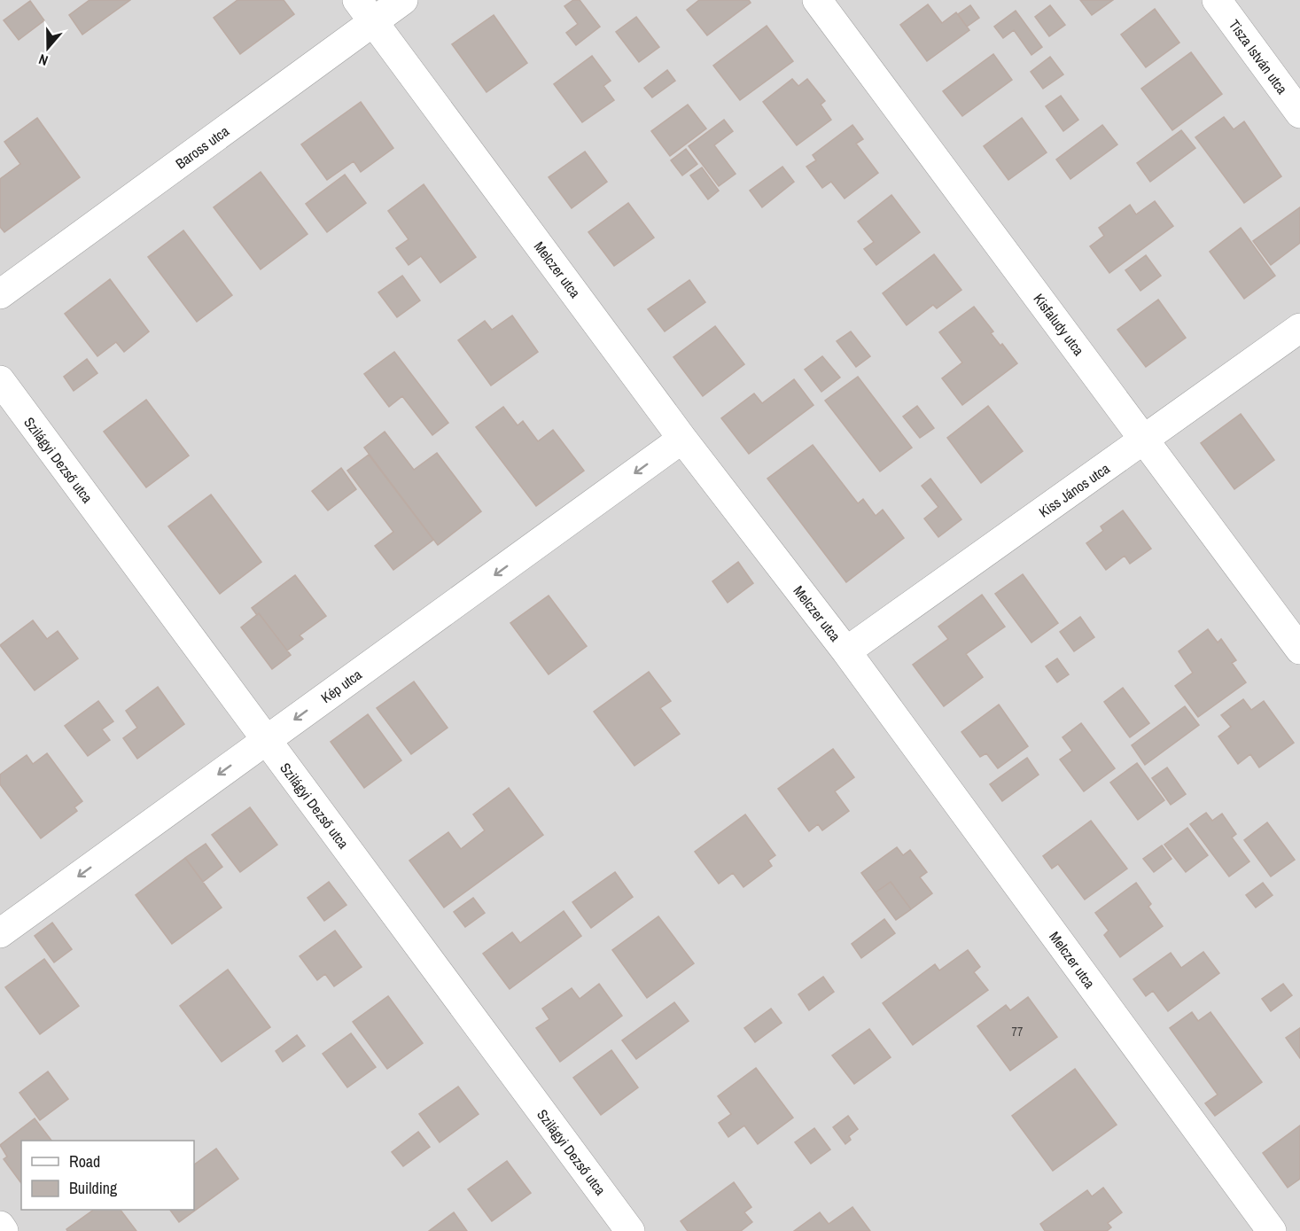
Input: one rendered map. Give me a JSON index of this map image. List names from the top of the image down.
{
  "streets": {
    "street": [
      "Tisza István utca",
      "Baross utca",
      "Melczer utca",
      "Kisfaludy utca",
      "Szilágyi Dezső utca",
      "Kiss János utca",
      "Kép utca"
    ]
  },
  "crossings": [
    ["Baross utca", "Melczer utca"],
    ["Melczer utca", "Kiss János utca"],
    ["Melczer utca", "Kép utca"],
    ["Kisfaludy utca", "Kiss János utca"],
    ["Szilágyi Dezső utca", "Kép utca"]
  ],
  "one_way": ["Kép utca"],
  "house_numbers": ["77"],
  "legend": ["Road", "Building"],
  "north": "bottom"
}
